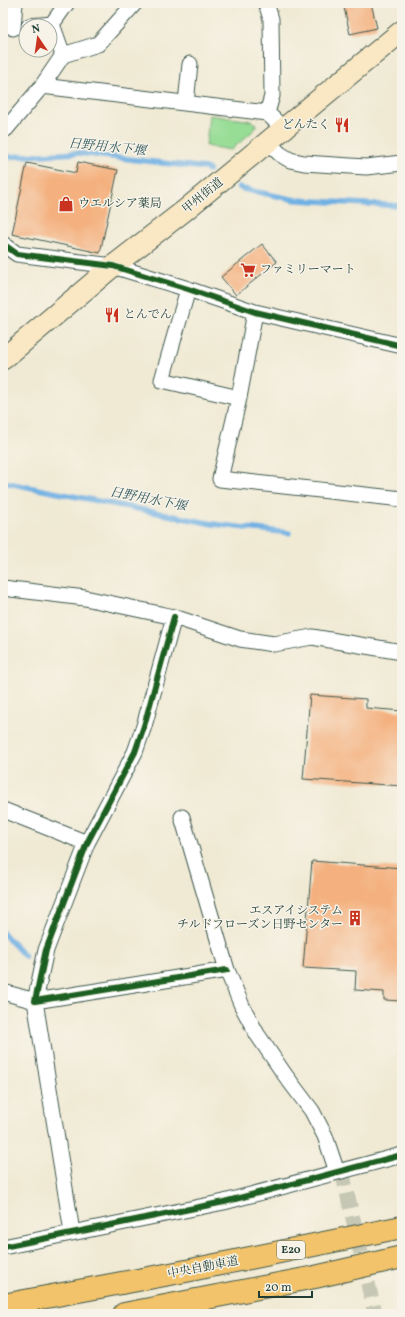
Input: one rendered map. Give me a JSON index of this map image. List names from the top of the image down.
{
  "streets": {
    "highway": ["E20", "中央自動車道"],
    "main road": ["甲州街道"]
  },
  "water": ["日野用水下堰"],
  "places": {
    "restaurant": ["どんたく", "とんでん"],
    "shop": ["ウエルシア薬局"],
    "supermarket": ["ファミリーマート"],
    "building": ["エスアイシステム チルドフローズン日野センター"]
  },
  "scale_bar": "20 m",
  "north": "top"
}
